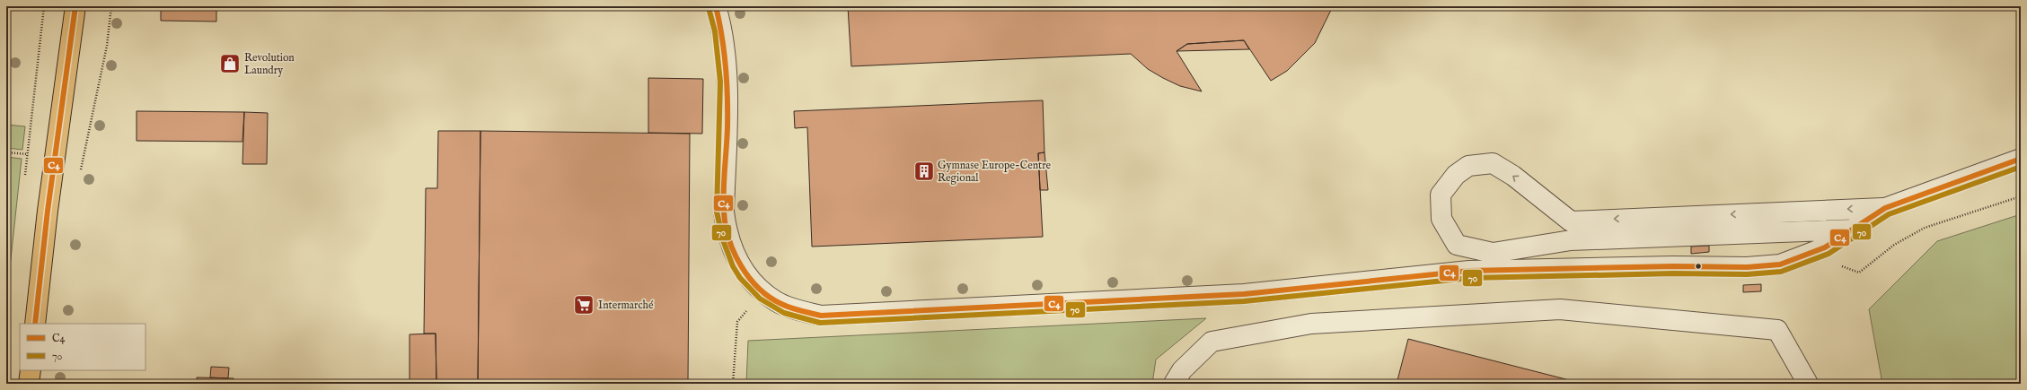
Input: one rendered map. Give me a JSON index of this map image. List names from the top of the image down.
{
  "places": {
    "shop": ["Revolution Laundry"],
    "building": ["Gymnase Europe-Centre Regional"],
    "supermarket": ["Intermarché"]
  },
  "lines": ["transit line C4", "transit line 70"],
  "legend": ["C4", "70"]
}
